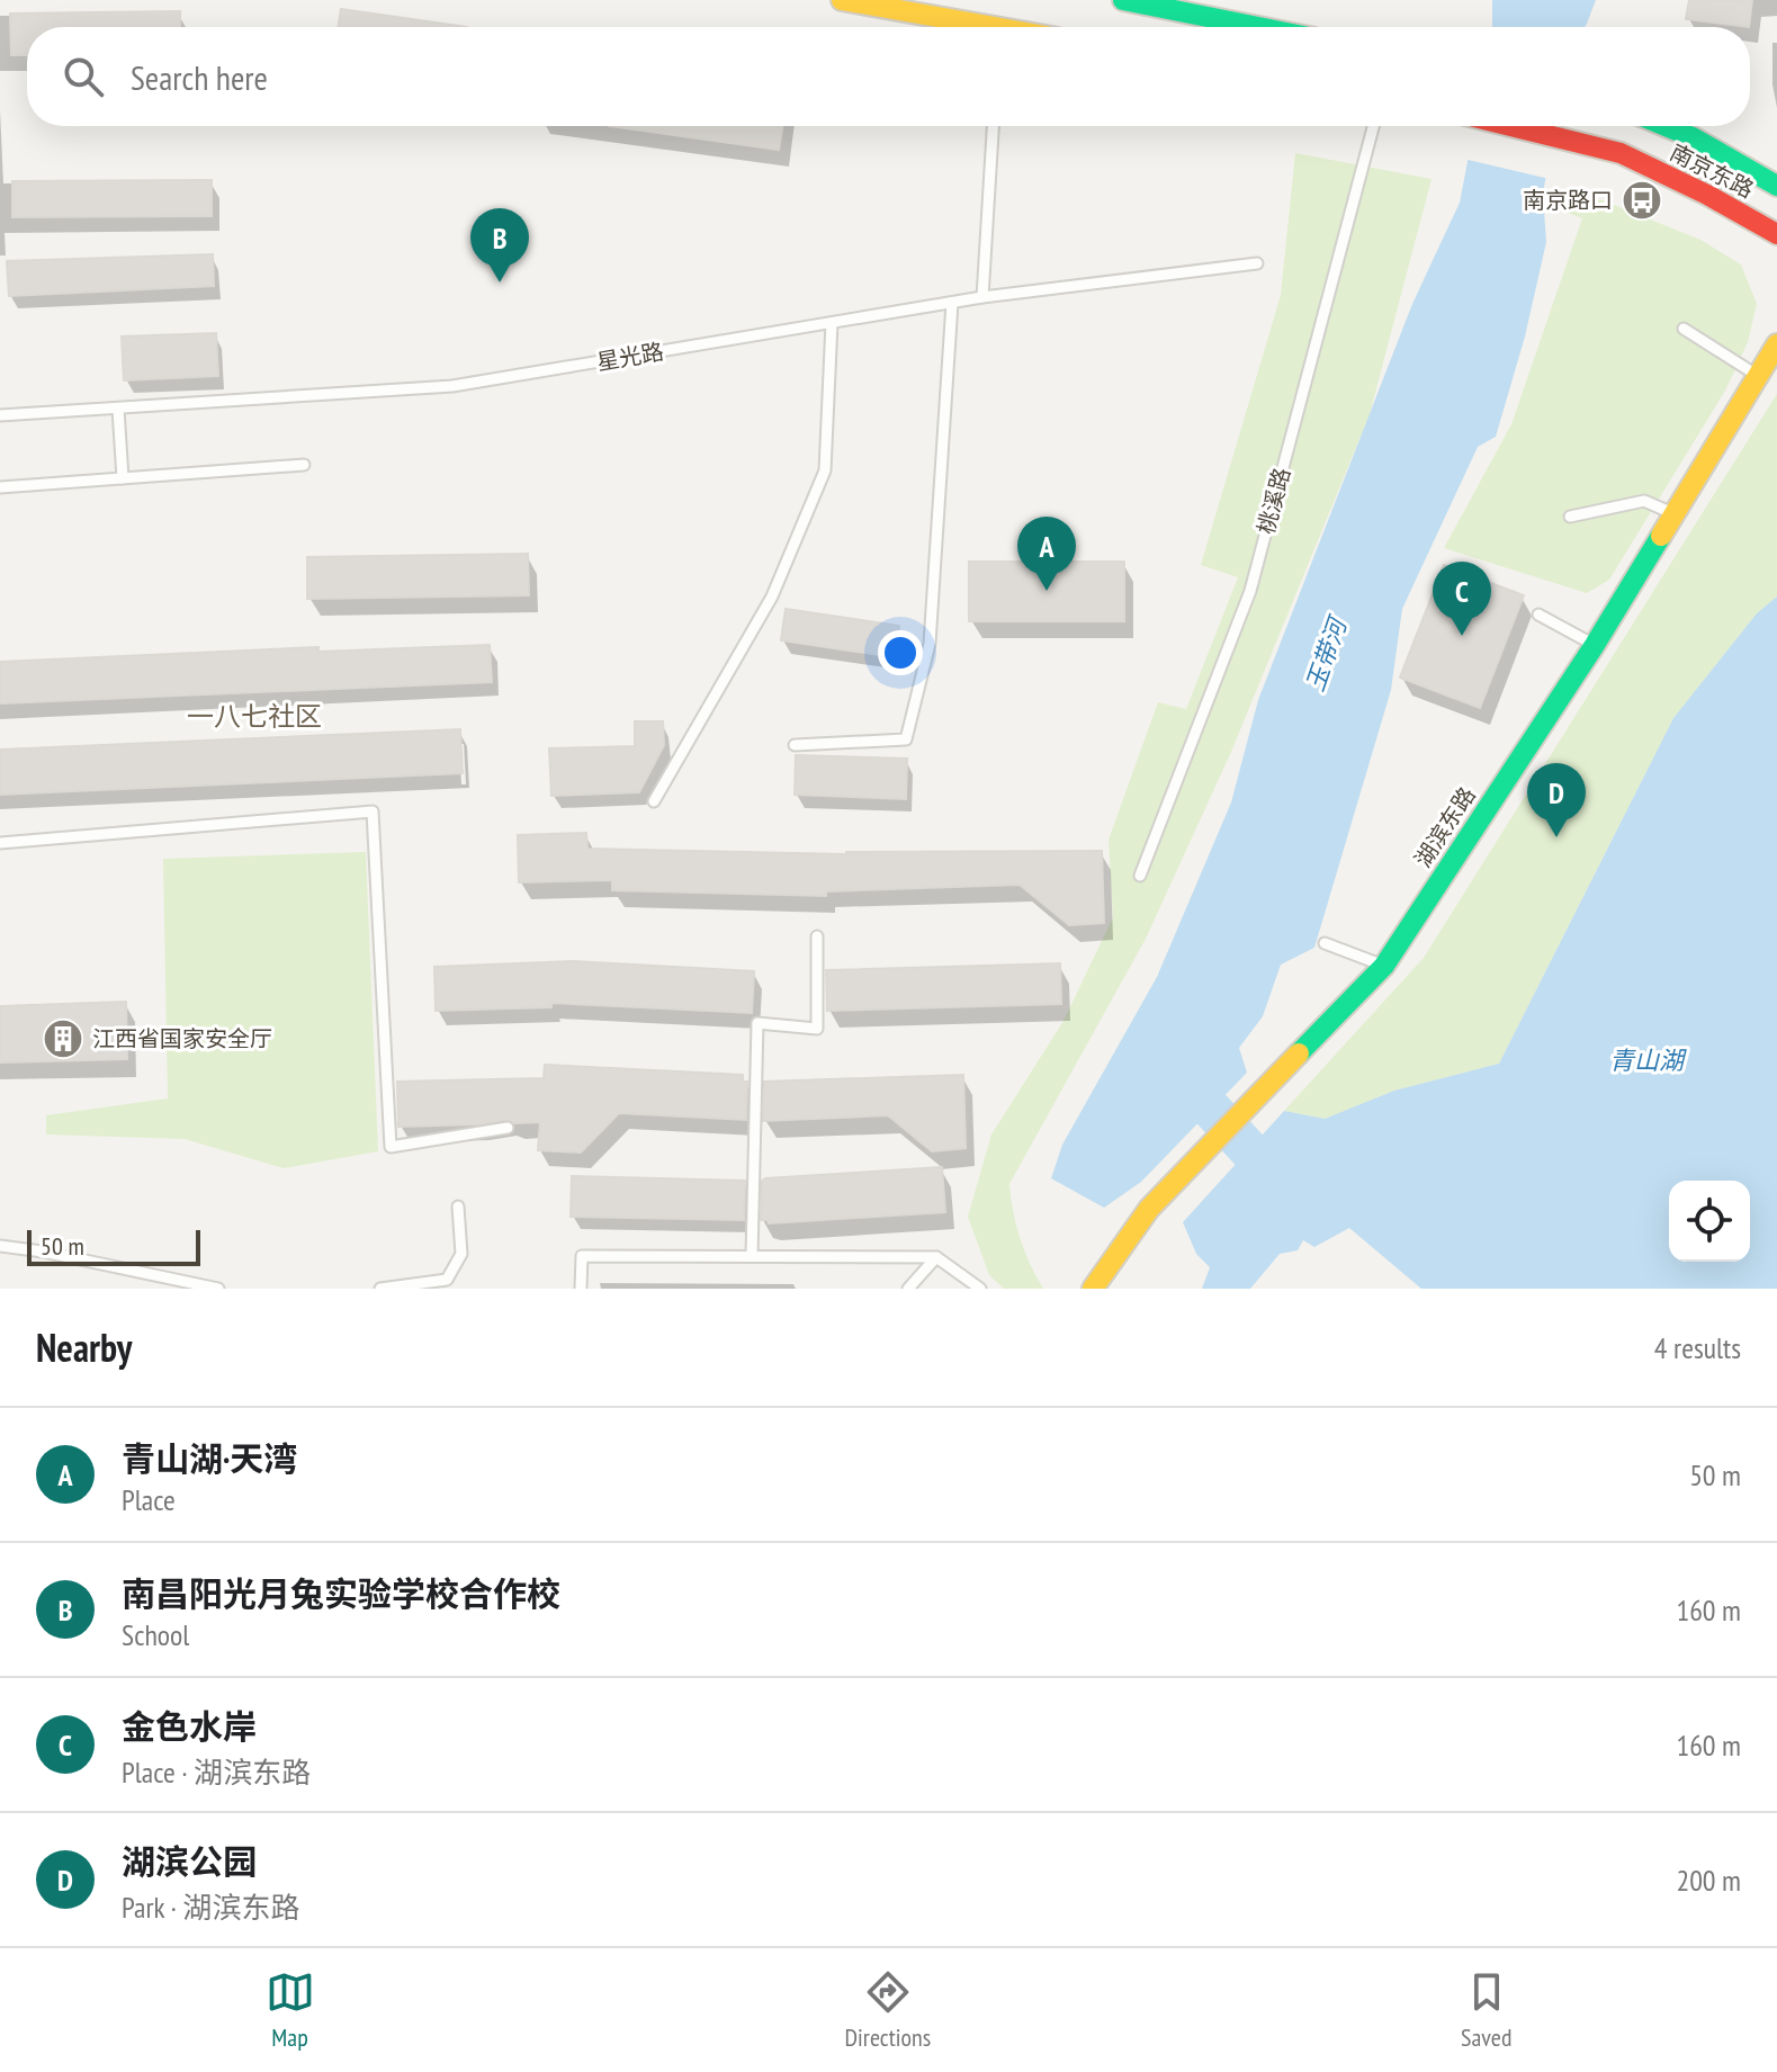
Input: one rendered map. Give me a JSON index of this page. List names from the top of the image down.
{
  "streets": {
    "street": ["南京东路", "湖滨东路"],
    "lane": ["星光路", "桃溪路"]
  },
  "districts": ["一八七社区"],
  "water": ["玉带河", "青山湖"],
  "places": {
    "bus stop": ["南京路口"],
    "building": ["江西省国家安全厅"]
  },
  "scale_bar": "50 m",
  "page": {
    "search": "Search here",
    "pins": [
      "B",
      "A",
      "C",
      "D"
    ],
    "scale": "50 m",
    "heading": ["Nearby", "4 results"],
    "list": [
      {
        "mark": "A",
        "name": "青山湖·天湾",
        "note": "Place",
        "value": "50 m"
      },
      {
        "mark": "B",
        "name": "南昌阳光月兔实验学校合作校",
        "note": "School",
        "value": "160 m"
      },
      {
        "mark": "C",
        "name": "金色水岸",
        "note": "Place · 湖滨东路",
        "value": "160 m"
      },
      {
        "mark": "D",
        "name": "湖滨公园",
        "note": "Park · 湖滨东路",
        "value": "200 m"
      }
    ],
    "nav": ["Map", "Directions", "Saved"]
  }
}
